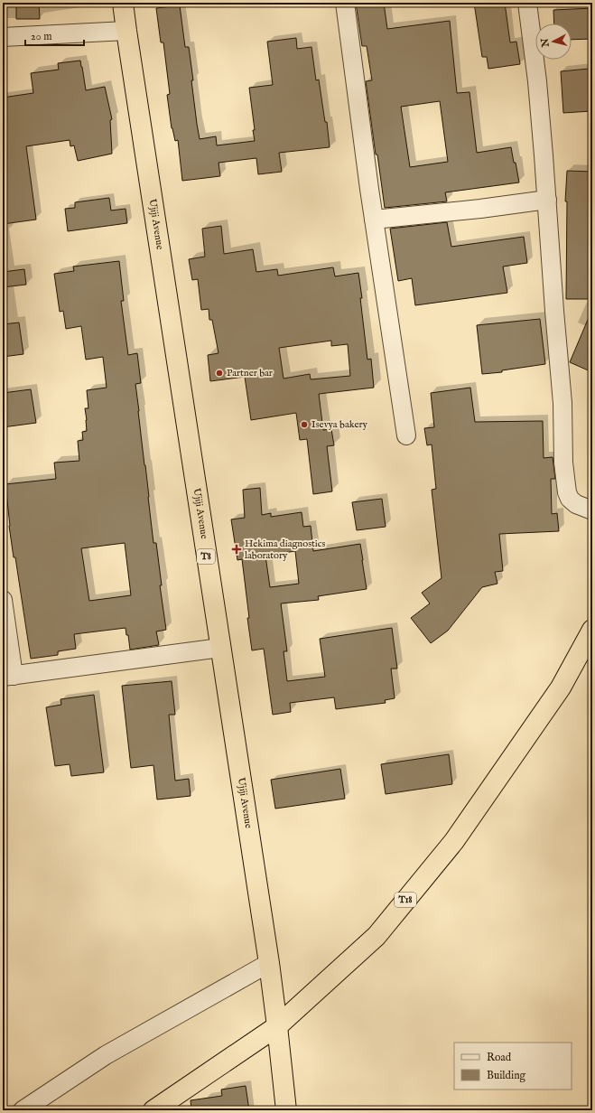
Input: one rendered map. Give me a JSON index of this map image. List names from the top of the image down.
{
  "streets": {
    "highway": ["Ujiji Avenue", "T8", "T18"]
  },
  "crossings": [
    ["Ujiji Avenue", "T18"]
  ],
  "places": {
    "other": ["Partner bar", "Isevya bakery"],
    "health": ["Hekima diagnostics laboratory"]
  },
  "legend": ["Road", "Building"],
  "scale_bar": "20 m",
  "north": "left"
}
